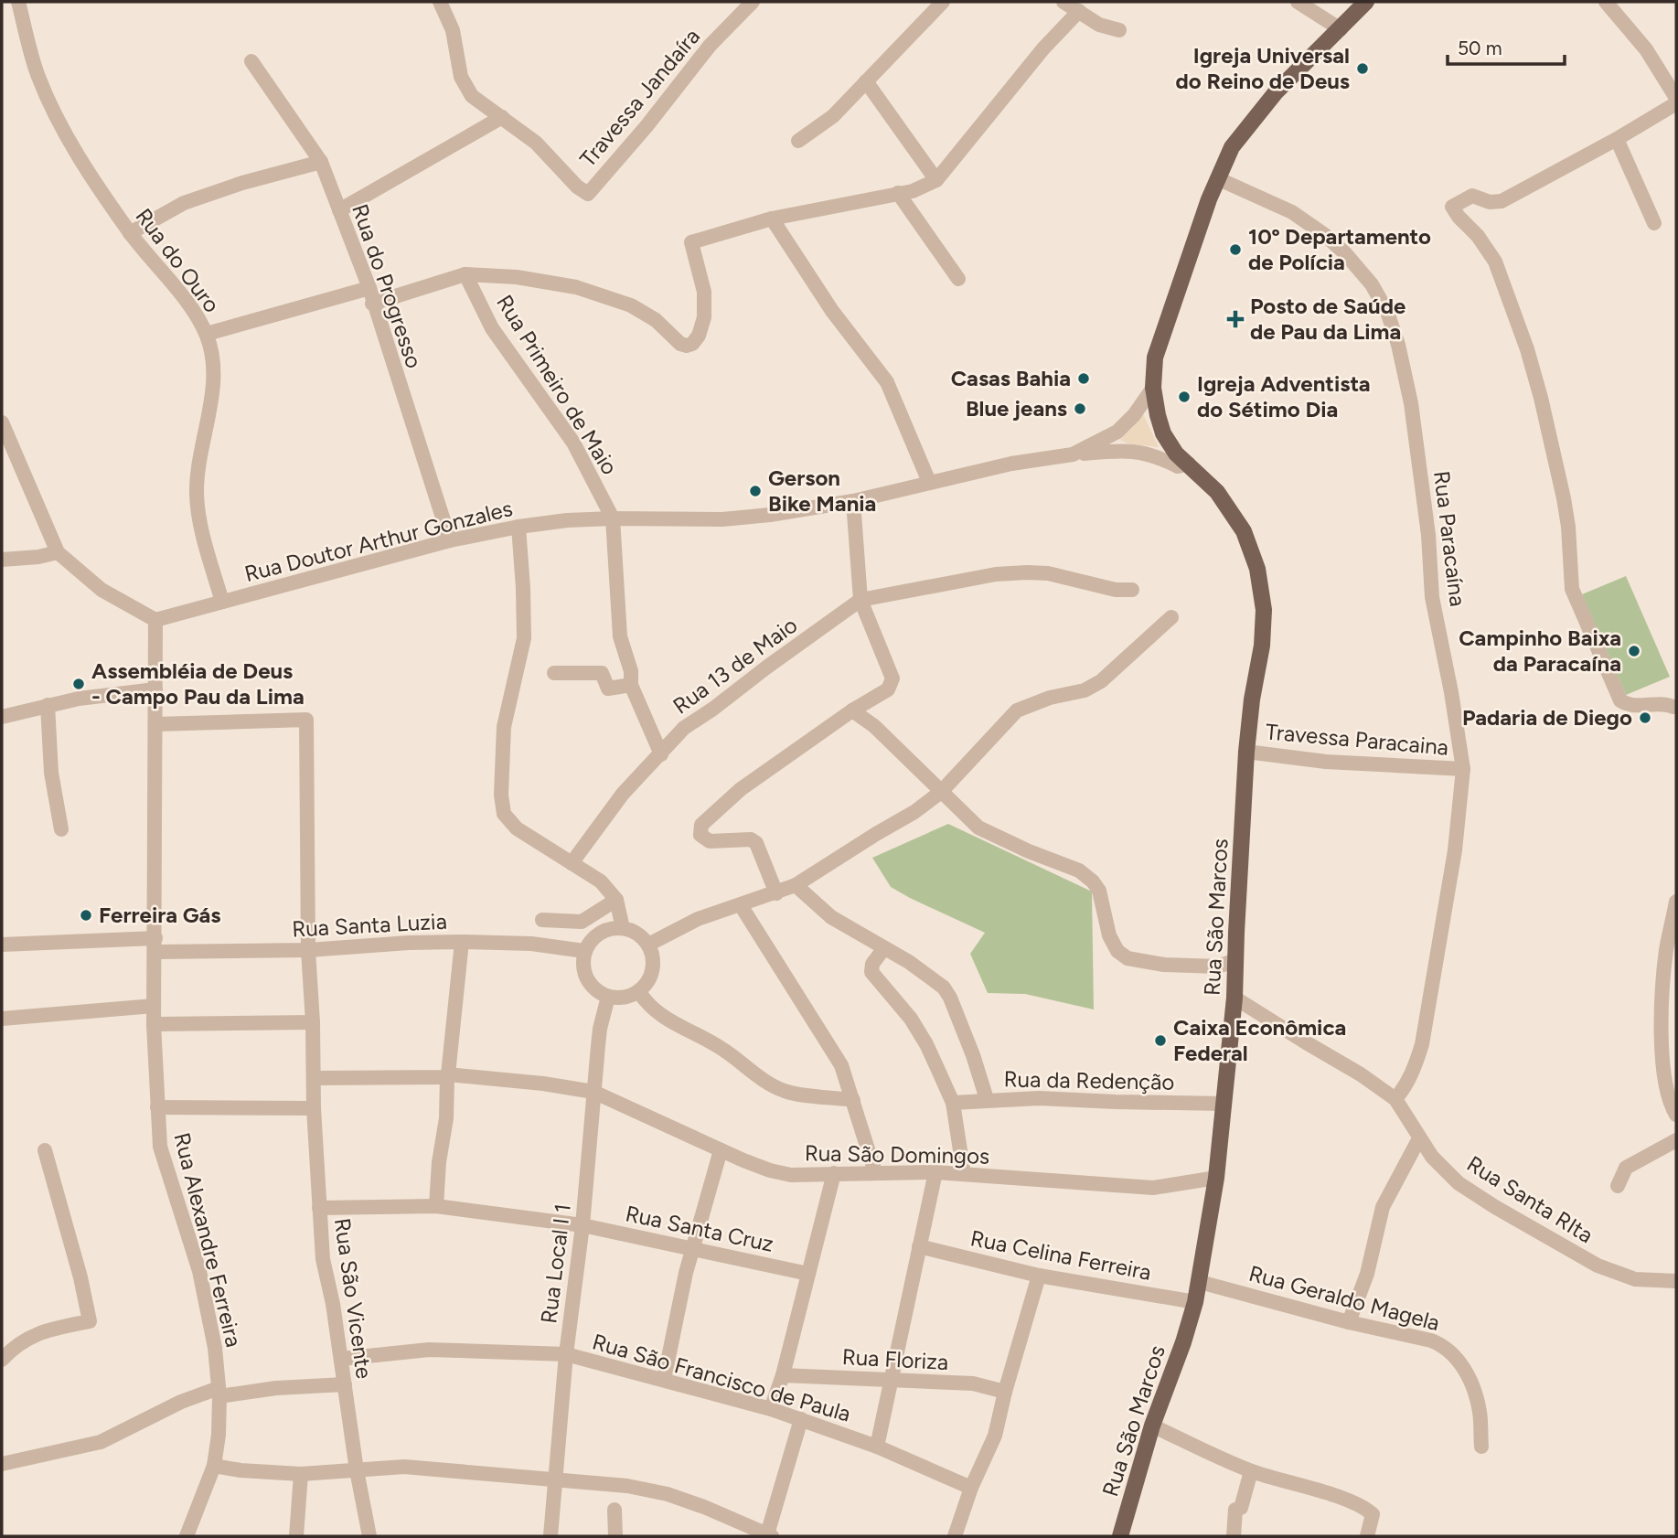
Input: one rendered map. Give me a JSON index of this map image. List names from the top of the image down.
{
  "streets": {
    "main road": ["Rua São Marcos"],
    "street": [
      "Travessa Jandaíra",
      "Rua do Ouro",
      "Rua do Progresso",
      "Rua Primeiro de Maio",
      "Rua Paracaína",
      "Rua Doutor Arthur Gonzales",
      "Rua 13 de Maio",
      "Travessa Paracaina",
      "Rua Santa Luzia",
      "Rua da Redenção",
      "Rua São Domingos",
      "Rua Santa RIta",
      "Rua Santa Cruz",
      "Rua Alexandre Ferreira",
      "Rua Celina Ferreira",
      "Rua Local I 1",
      "Rua São Vicente",
      "Rua Geraldo Magela",
      "Rua Floriza",
      "Rua São Francisco de Paula"
    ]
  },
  "crossings": [
    ["Rua do Ouro", "Rua Primeiro de Maio"],
    ["Rua do Ouro", "Rua Doutor Arthur Gonzales"],
    ["Rua do Progresso", "Rua Primeiro de Maio"],
    ["Rua do Progresso", "Rua Doutor Arthur Gonzales"],
    ["Rua Primeiro de Maio", "Rua Doutor Arthur Gonzales"],
    ["Rua Paracaína", "Travessa Paracaina"],
    ["Rua Paracaína", "Rua São Marcos"],
    ["Rua Paracaína", "Rua Santa RIta"],
    ["Rua Doutor Arthur Gonzales", "Rua São Marcos"],
    ["Rua Doutor Arthur Gonzales", "Rua Alexandre Ferreira"],
    ["Travessa Paracaina", "Rua São Marcos"],
    ["Rua São Marcos", "Rua da Redenção"],
    ["Rua São Marcos", "Rua São Domingos"],
    ["Rua São Marcos", "Rua Santa RIta"],
    ["Rua São Marcos", "Rua Celina Ferreira"],
    ["Rua São Marcos", "Rua Geraldo Magela"],
    ["Rua Santa Luzia", "Rua Alexandre Ferreira"],
    ["Rua Santa Luzia", "Rua Local I 1"],
    ["Rua Santa Luzia", "Rua São Vicente"],
    ["Rua São Domingos", "Rua Local I 1"],
    ["Rua Santa Cruz", "Rua Local I 1"],
    ["Rua Santa Cruz", "Rua São Vicente"],
    ["Rua Alexandre Ferreira", "Rua São Vicente"],
    ["Rua Local I 1", "Rua São Francisco de Paula"],
    ["Rua São Vicente", "Rua São Francisco de Paula"]
  ],
  "places": {
    "other": [
      "Igreja Universal do Reino de Deus",
      "10º Departamento de Polícia",
      "Casas Bahia",
      "Igreja Adventista do Sétimo Dia",
      "Blue jeans",
      "Gerson Bike Mania",
      "Campinho Baixa da Paracaína",
      "Assembléia de Deus - Campo Pau da Lima",
      "Padaria de Diego",
      "Ferreira Gás",
      "Caixa Econômica Federal"
    ],
    "health": ["Posto de Saúde de Pau da Lima"]
  },
  "scale_bar": "50 m"
}
